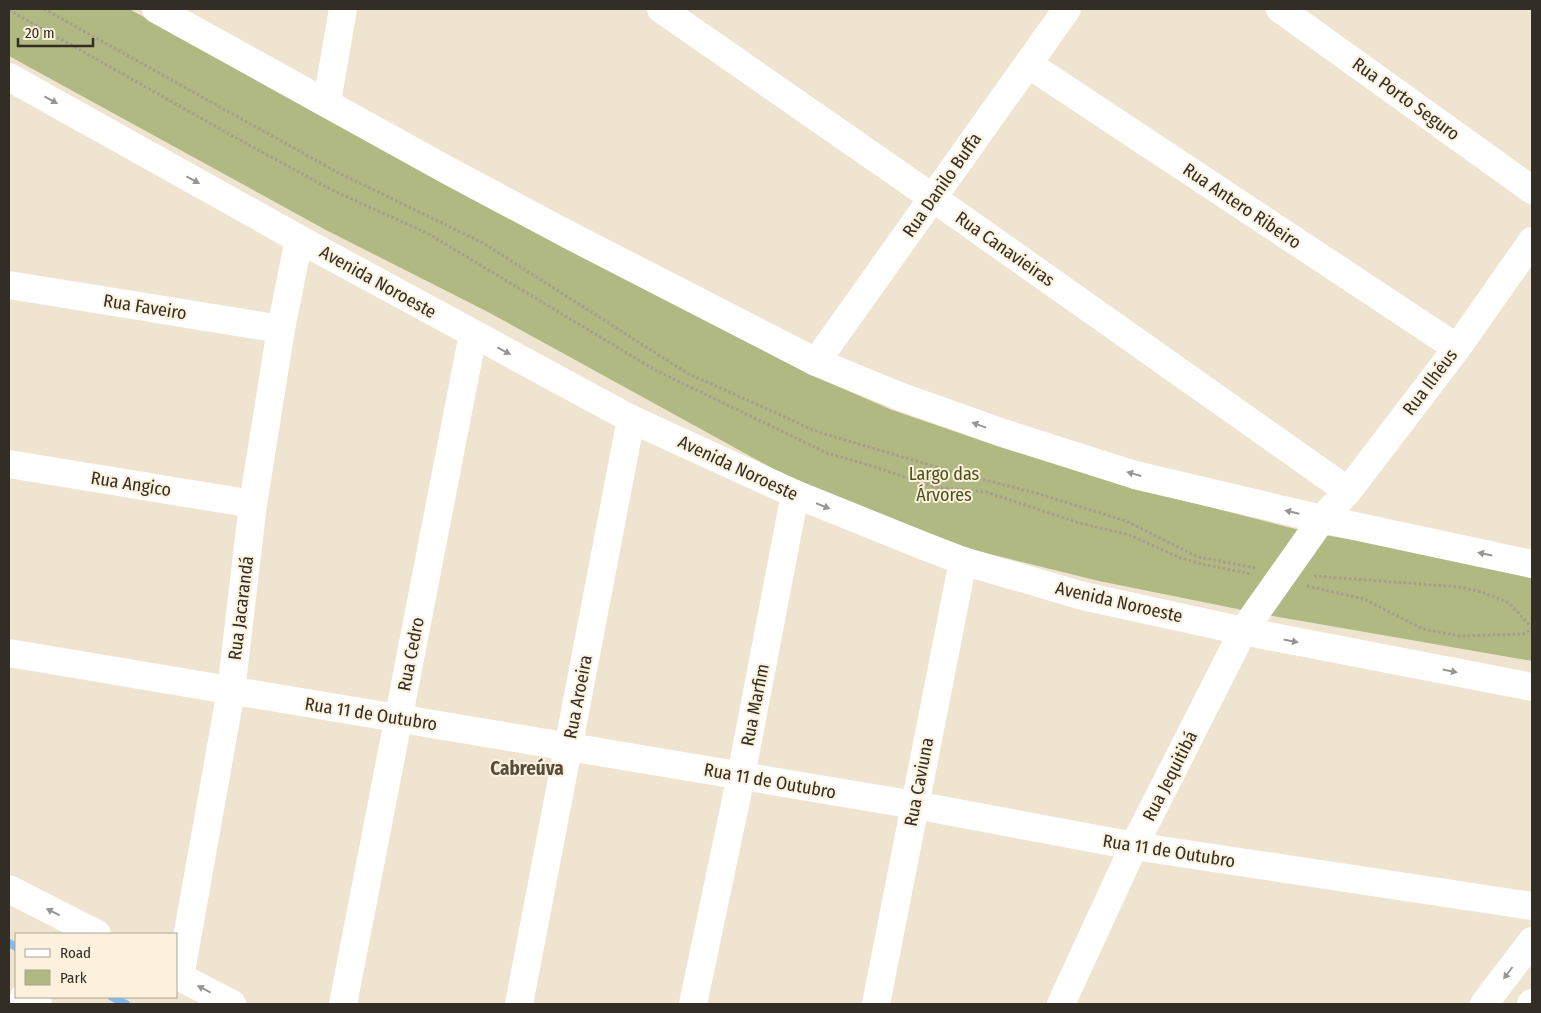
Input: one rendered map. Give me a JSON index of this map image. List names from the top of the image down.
{
  "streets": {
    "street": [
      "Rua Porto Seguro",
      "Rua Danilo Buffa",
      "Rua Antero Ribeiro",
      "Rua Canavieiras",
      "Avenida Noroeste",
      "Rua Faveiro",
      "Rua Ilhéus",
      "Rua Angico",
      "Rua Jacarandá",
      "Rua Cedro",
      "Rua Aroeira",
      "Rua Marfim",
      "Rua 11 de Outubro",
      "Rua Jequitibá",
      "Rua Caviuna"
    ]
  },
  "crossings": [
    ["Rua Danilo Buffa", "Rua Antero Ribeiro"],
    ["Rua Danilo Buffa", "Rua Canavieiras"],
    ["Rua Antero Ribeiro", "Rua Ilhéus"],
    ["Rua Canavieiras", "Rua Ilhéus"],
    ["Avenida Noroeste", "Rua Jacarandá"],
    ["Avenida Noroeste", "Rua Cedro"],
    ["Avenida Noroeste", "Rua Aroeira"],
    ["Avenida Noroeste", "Rua Marfim"],
    ["Avenida Noroeste", "Rua Jequitibá"],
    ["Avenida Noroeste", "Rua Caviuna"],
    ["Rua Faveiro", "Rua Jacarandá"],
    ["Rua Ilhéus", "Rua Jequitibá"],
    ["Rua Angico", "Rua Jacarandá"],
    ["Rua Jacarandá", "Rua 11 de Outubro"],
    ["Rua Cedro", "Rua 11 de Outubro"],
    ["Rua Aroeira", "Rua 11 de Outubro"],
    ["Rua Marfim", "Rua 11 de Outubro"],
    ["Rua 11 de Outubro", "Rua Jequitibá"],
    ["Rua 11 de Outubro", "Rua Caviuna"]
  ],
  "districts": ["Cabreúva"],
  "parks": ["Largo das Árvores"],
  "legend": ["Road", "Park"],
  "scale_bar": "20 m"
}
